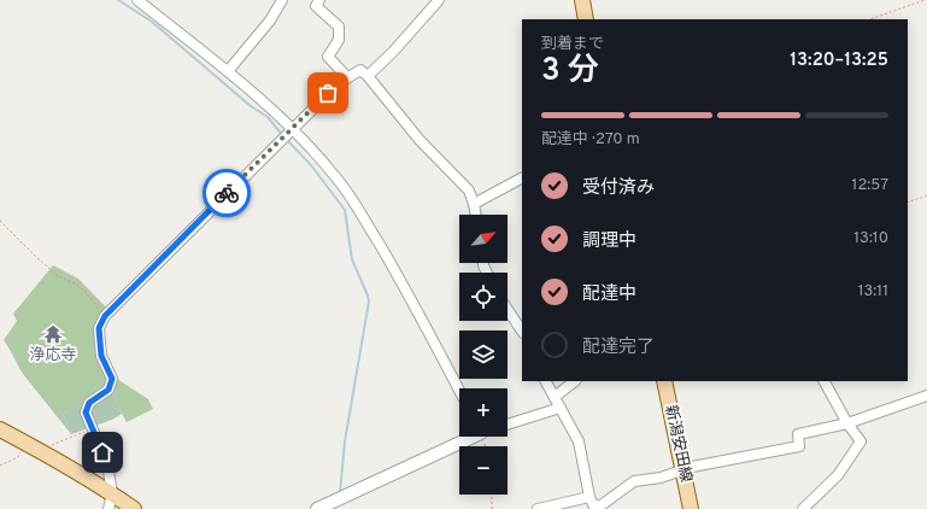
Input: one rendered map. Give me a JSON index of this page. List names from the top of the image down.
{
  "streets": {
    "main road": ["新潟安田線"]
  },
  "places": {
    "temple": ["浄応寺"]
  },
  "north": "top right",
  "page": {
    "heading": ["3 分", "到着まで", "13:20–13:25"],
    "bar": "配達中 · 270 m",
    "list": [
      ["受付済み", "12:57"],
      ["調理中", "13:10"],
      ["配達中", "13:11"],
      "配達完了"
    ],
    "map_buttons": ["+", "−"]
  }
}
